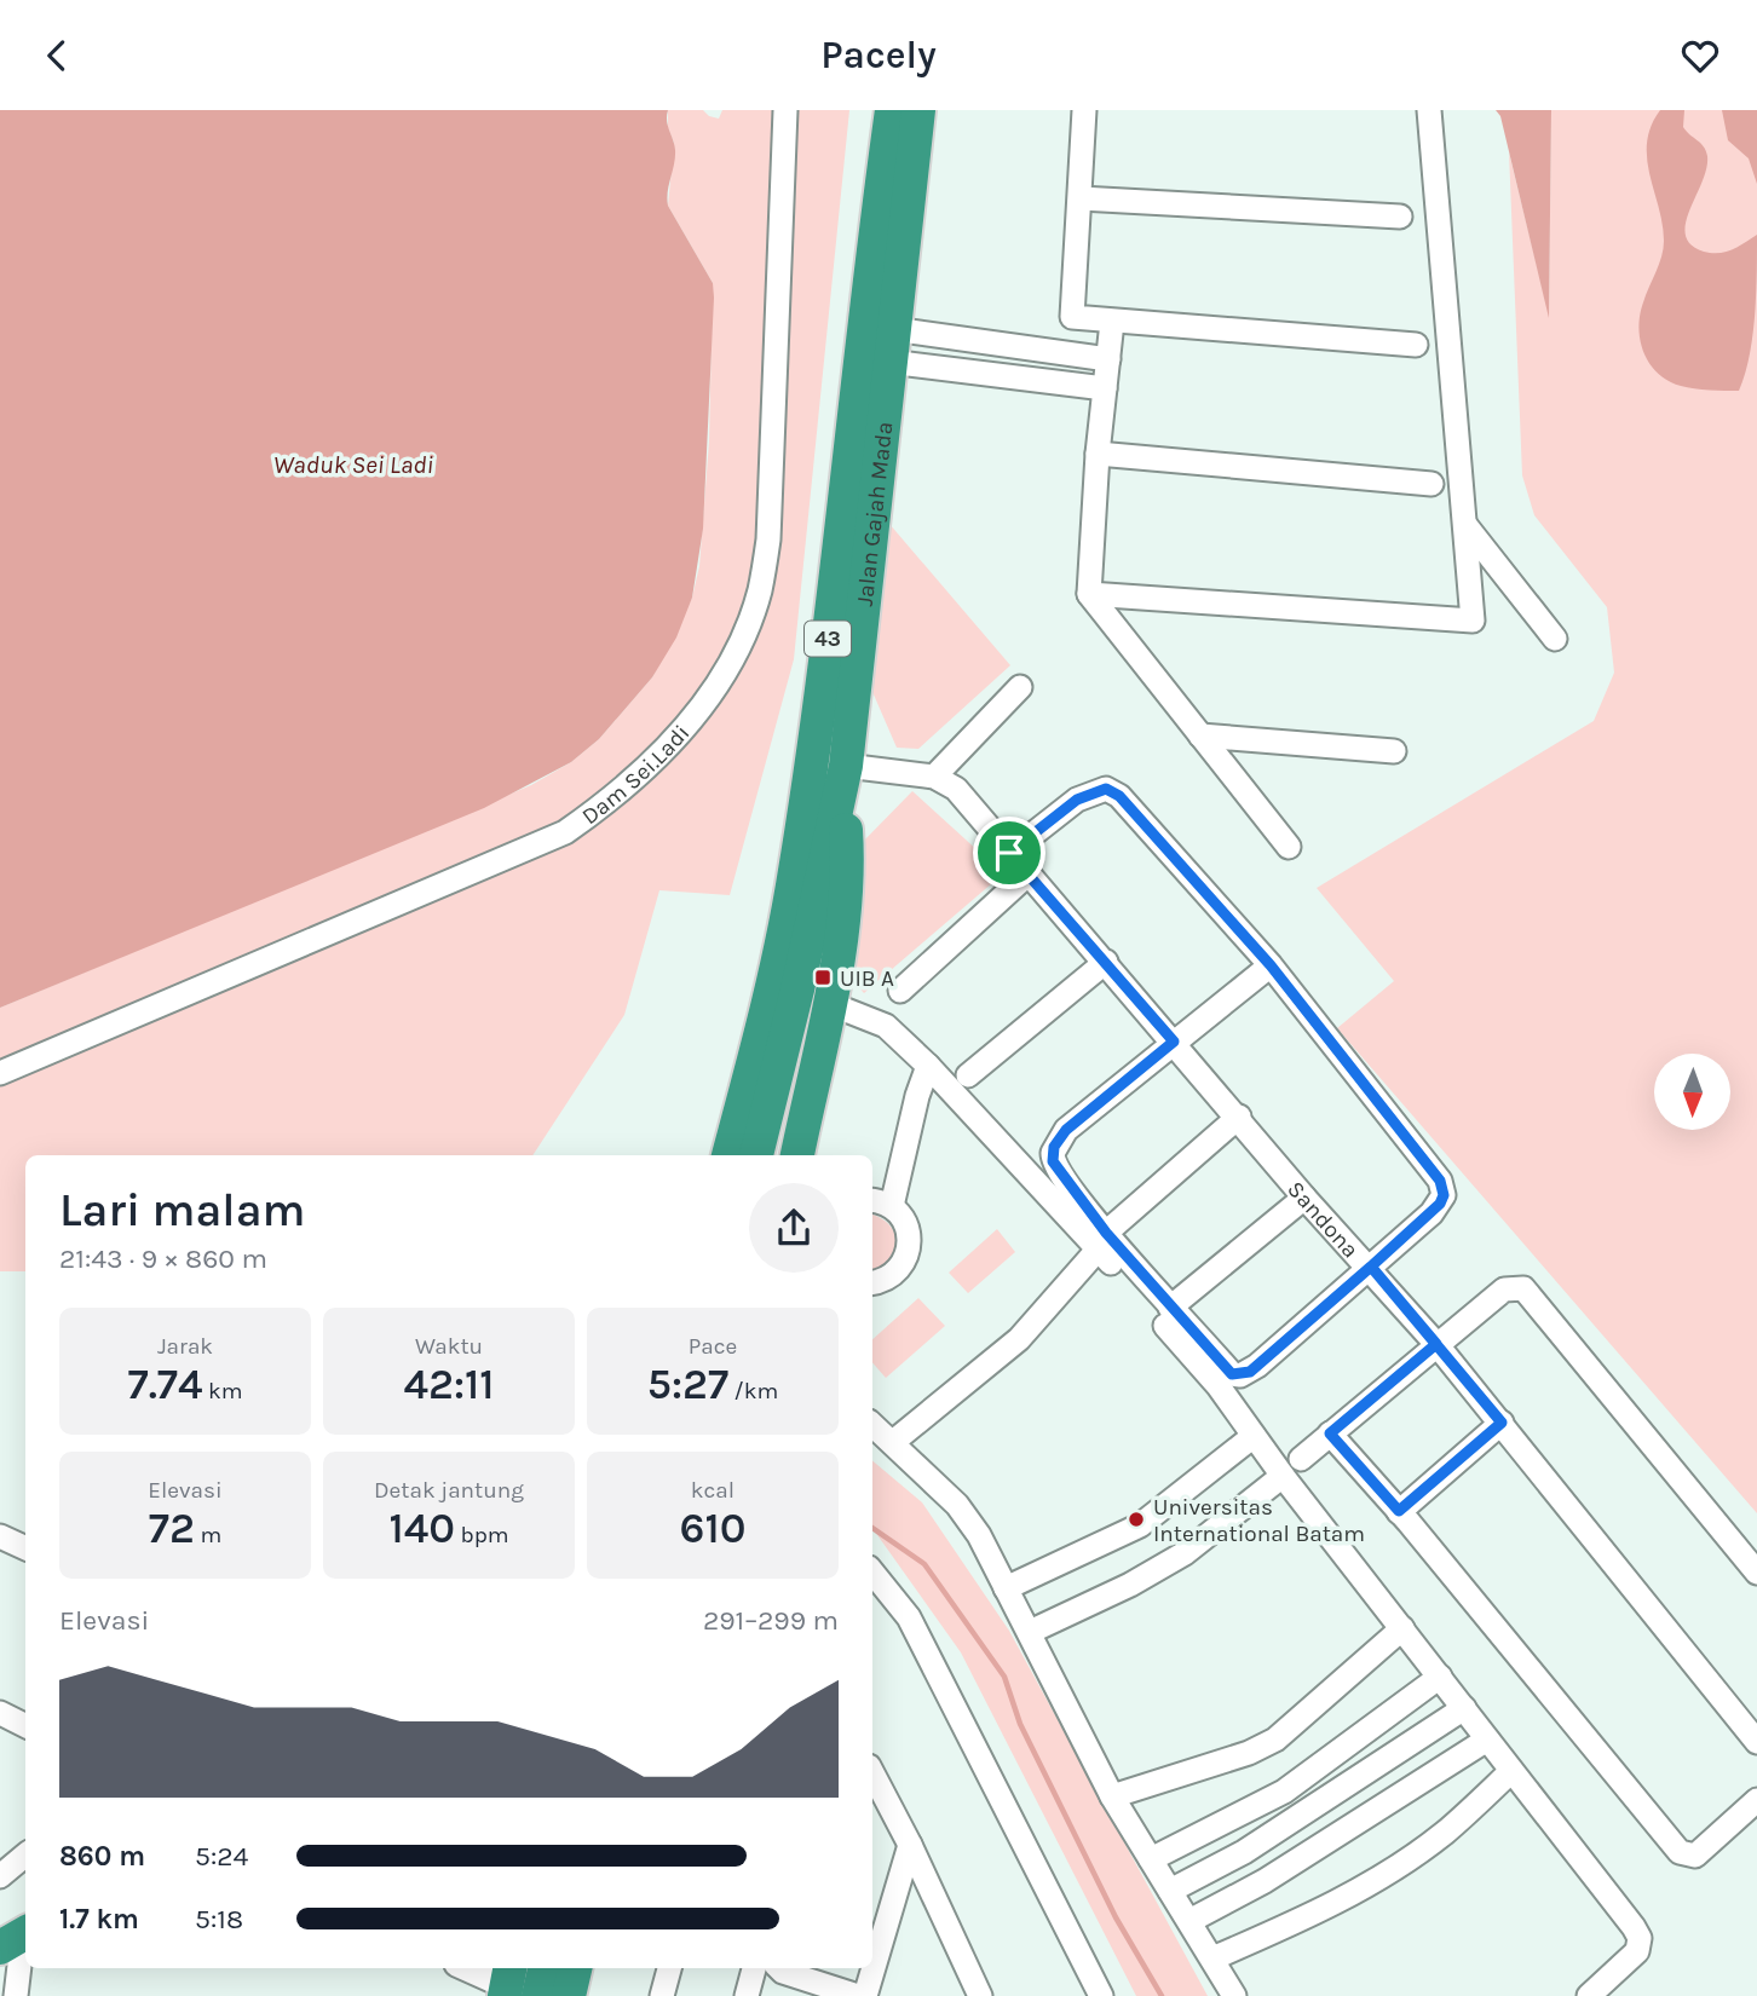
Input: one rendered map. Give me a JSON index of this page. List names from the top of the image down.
{
  "streets": {
    "highway": ["Jalan Gajah Mada", "43"],
    "street": ["Dam Sei.Ladi", "Sandona"]
  },
  "water": ["Waduk Sei Ladi"],
  "places": {
    "transit": ["UIB A"],
    "other": ["Universitas International Batam"]
  },
  "north": "bottom",
  "page": {
    "header": "Pacely",
    "heading": ["Lari malam", "21:43 · 9 × 860 m"],
    "stats": [
      ["Jarak", "7.74 km"],
      ["Waktu", "42:11"],
      ["Pace", "5:27 /km"],
      ["Elevasi", "72 m"],
      ["Detak jantung", "140 bpm"],
      ["kcal", "610"]
    ],
    "chart": ["Elevasi", "291–299 m"],
    "list": [
      {
        "name": "860 m",
        "note": "5:24"
      },
      {
        "name": "1.7 km",
        "note": "5:18"
      }
    ]
  }
}
